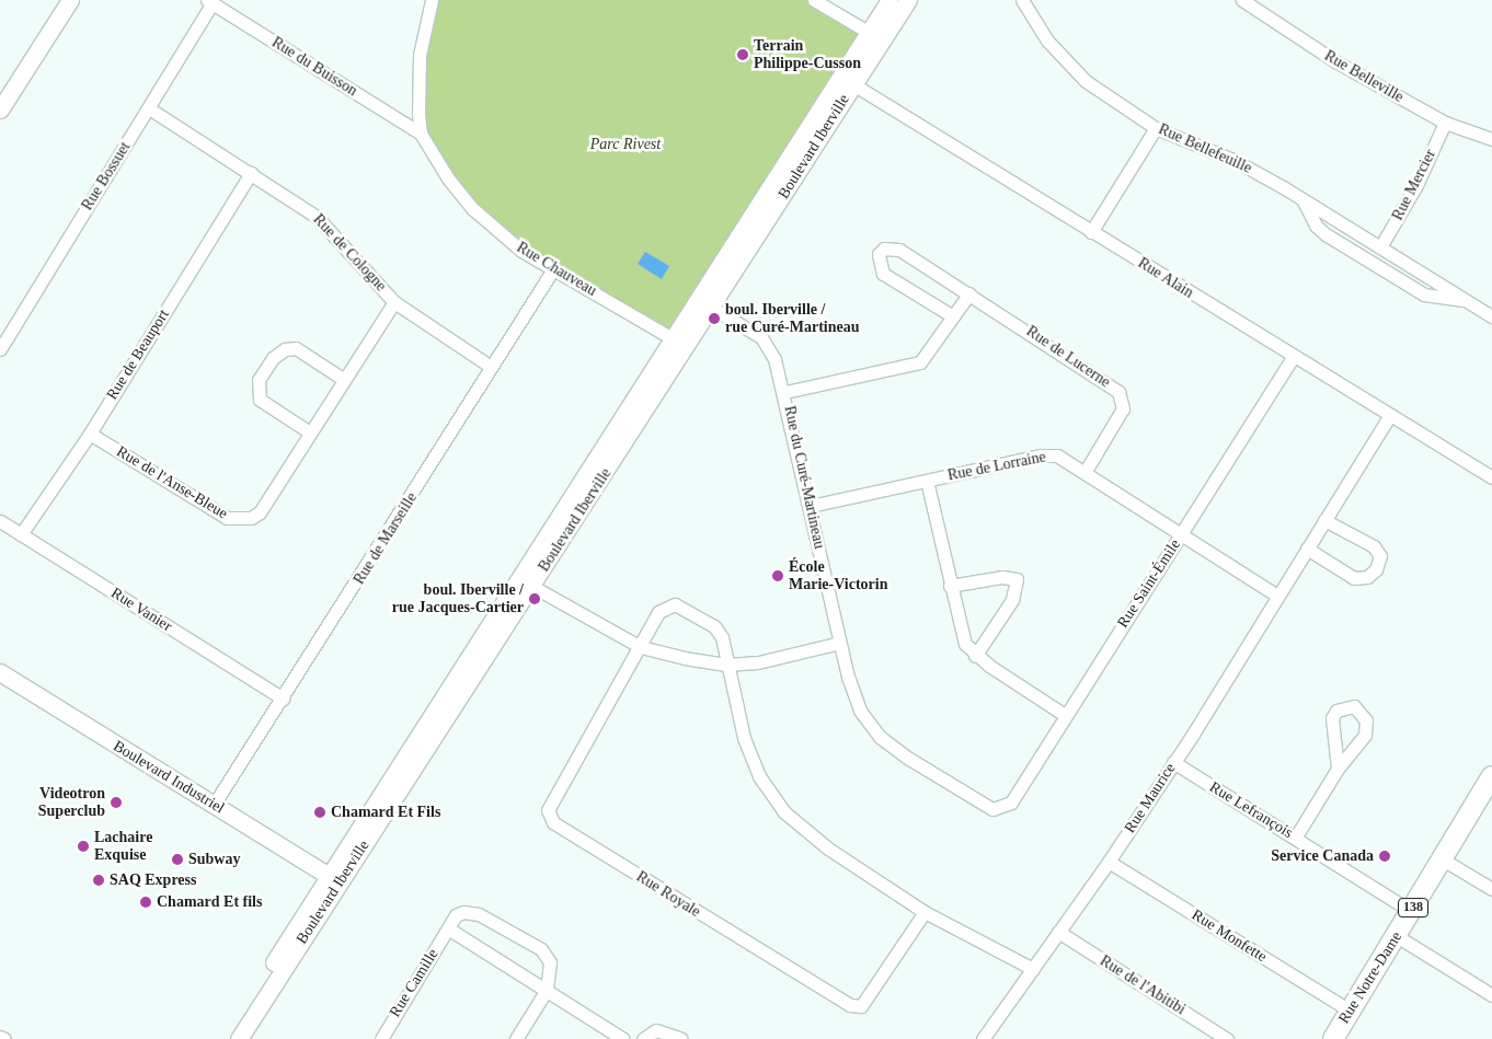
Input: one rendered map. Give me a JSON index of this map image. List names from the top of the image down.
{
  "streets": {
    "main road": ["138", "Rue Notre-Dame"],
    "street": [
      "Rue du Buisson",
      "Rue Belleville",
      "Boulevard Iberville",
      "Rue Bellefeuille",
      "Rue Bossuet",
      "Rue Mercier",
      "Rue de Cologne",
      "Rue Chauveau",
      "Rue Alain",
      "Rue de Beauport",
      "Rue de Lucerne",
      "Rue de Lorraine",
      "Rue du Curé-Martineau",
      "Rue de l'Anse-Bleue",
      "Rue de Marseille",
      "Rue Saint-Émile",
      "Rue Vanier",
      "Boulevard Industriel",
      "Rue Maurice",
      "Rue Lefrançois",
      "Rue Royale",
      "Rue Monfette",
      "Rue Camille",
      "Rue de l'Abitibi"
    ]
  },
  "crossings": [
    ["Rue du Buisson", "Rue Bossuet"],
    ["Rue du Buisson", "Rue Chauveau"],
    ["Rue Belleville", "Rue Mercier"],
    ["Boulevard Iberville", "Rue Chauveau"],
    ["Boulevard Iberville", "Rue Alain"],
    ["Boulevard Iberville", "Rue du Curé-Martineau"],
    ["Boulevard Iberville", "Boulevard Industriel"],
    ["Rue Bellefeuille", "Rue Mercier"],
    ["Rue Bossuet", "Rue de Cologne"],
    ["Rue de Cologne", "Rue de Beauport"],
    ["Rue de Cologne", "Rue de l'Anse-Bleue"],
    ["Rue de Cologne", "Rue de Marseille"],
    ["Rue Chauveau", "Rue de Marseille"],
    ["Rue Alain", "Rue Saint-Émile"],
    ["Rue Alain", "Rue Maurice"],
    ["Rue de Beauport", "Rue de l'Anse-Bleue"],
    ["Rue de Beauport", "Rue Vanier"],
    ["Rue de Lucerne", "Rue de Lorraine"],
    ["Rue de Lorraine", "Rue du Curé-Martineau"],
    ["Rue de Lorraine", "Rue Saint-Émile"],
    ["Rue de Lorraine", "Rue Maurice"],
    ["Rue du Curé-Martineau", "Rue Saint-Émile"],
    ["Rue de Marseille", "Rue Vanier"],
    ["Rue de Marseille", "Boulevard Industriel"],
    ["Rue Maurice", "Rue Lefrançois"],
    ["Rue Maurice", "Rue Monfette"],
    ["Rue Maurice", "Rue de l'Abitibi"],
    ["Rue Lefrançois", "Rue Notre-Dame"],
    ["Rue Monfette", "Rue Notre-Dame"]
  ],
  "parks": ["Parc Rivest"],
  "places": [
    "Terrain Philippe-Cusson",
    "boul. Iberville / rue Curé-Martineau",
    "École Marie-Victorin",
    "boul. Iberville / rue Jacques-Cartier",
    "Videotron Superclub",
    "Chamard Et Fils",
    "Lachaire Exquise",
    "Service Canada",
    "Subway",
    "SAQ Express",
    "Chamard Et fils"
  ]
}
